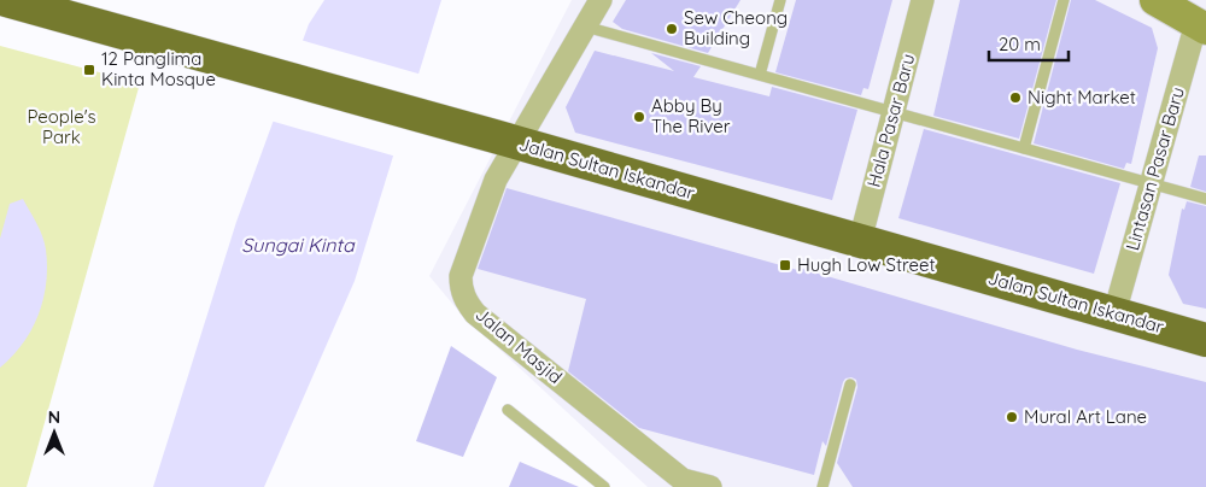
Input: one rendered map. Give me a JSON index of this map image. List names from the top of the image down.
{
  "streets": {
    "highway": ["Jalan Sultan Iskandar"],
    "street": ["Hala Pasar Baru", "Lintasan Pasar Baru", "Jalan Masjid"]
  },
  "crossings": [
    ["Hala Pasar Baru", "Jalan Sultan Iskandar"],
    ["Jalan Sultan Iskandar", "Lintasan Pasar Baru"],
    ["Jalan Sultan Iskandar", "Jalan Masjid"]
  ],
  "water": ["Sungai Kinta"],
  "parks": ["People's Park"],
  "places": {
    "other": [
      "Sew Cheong Building",
      "Night Market",
      "Abby By The River",
      "Mural Art Lane"
    ],
    "transit": ["12 Panglima Kinta Mosque", "Hugh Low Street"]
  },
  "scale_bar": "20 m",
  "north": "top"
}
